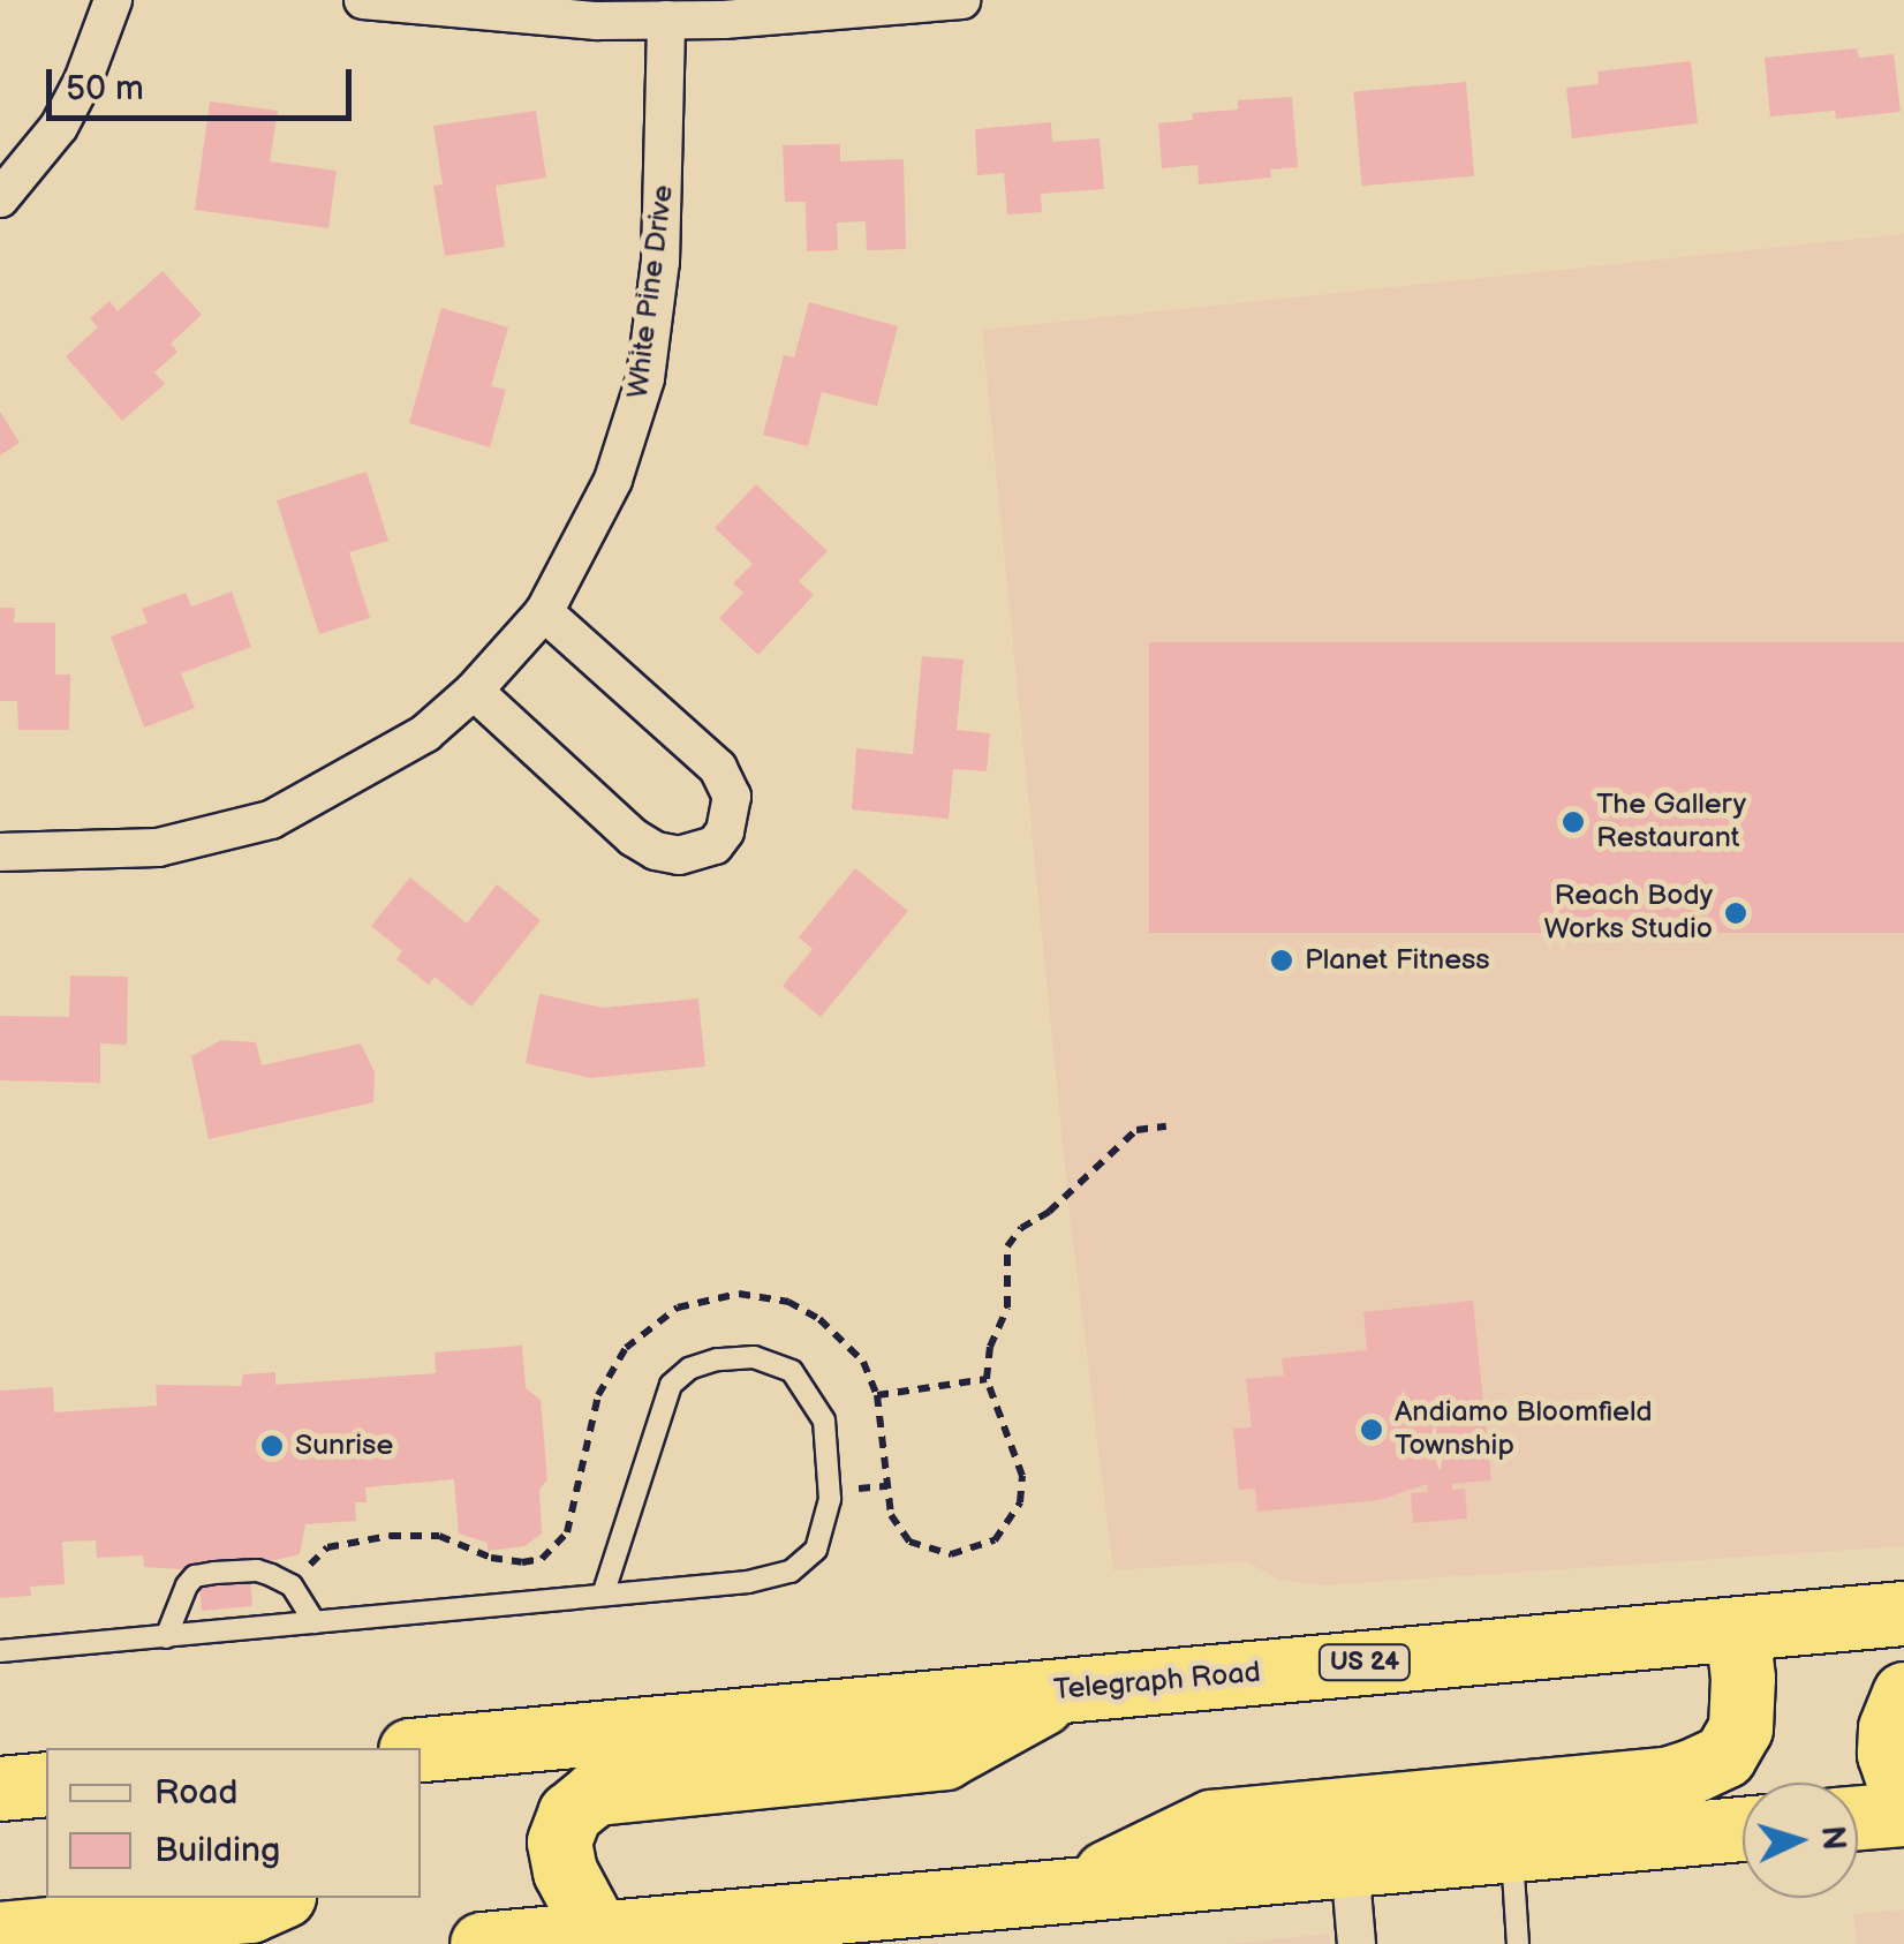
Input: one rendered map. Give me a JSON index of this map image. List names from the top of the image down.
{
  "streets": {
    "highway": ["US 24", "Telegraph Road"],
    "street": ["White Pine Drive"]
  },
  "places": [
    "The Gallery Restaurant",
    "Reach Body Works Studio",
    "Planet Fitness",
    "Andiamo Bloomfield Township",
    "Sunrise"
  ],
  "legend": ["Road", "Building"],
  "scale_bar": "50 m",
  "north": "right"
}
